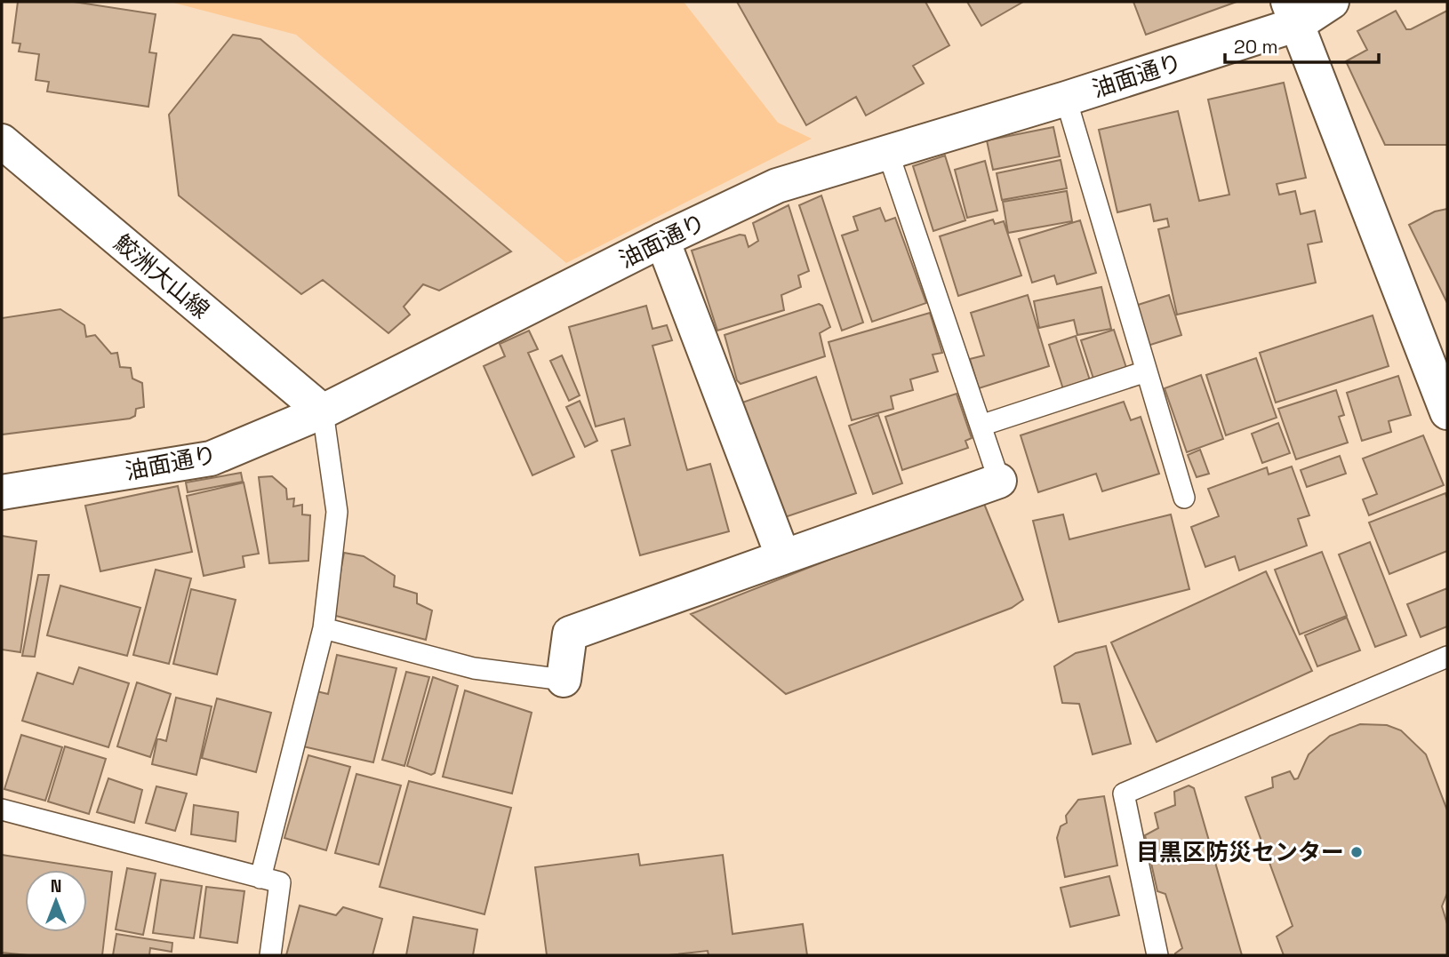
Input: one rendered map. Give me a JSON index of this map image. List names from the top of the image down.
{
  "streets": {
    "street": ["油面通り", "鮫洲大山線"]
  },
  "crossings": [
    ["油面通り", "鮫洲大山線"]
  ],
  "places": ["目黒区防災センター"],
  "scale_bar": "20 m",
  "north": "top"
}
